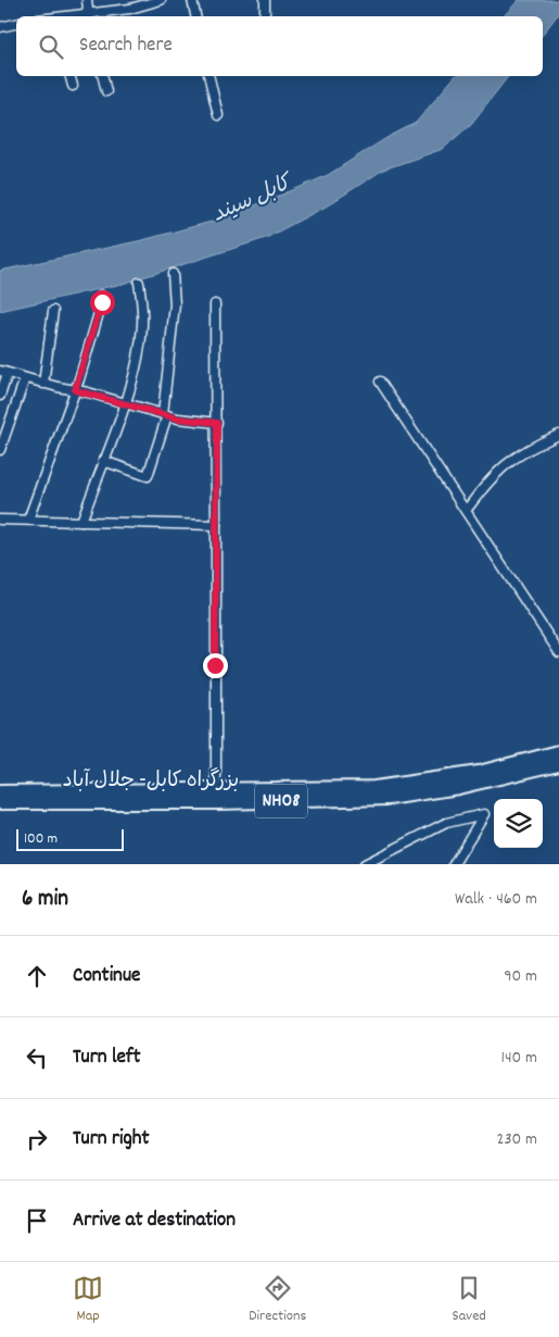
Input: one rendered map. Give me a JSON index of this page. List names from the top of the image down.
{
  "streets": {
    "highway": ["بزرگراه کابل- جلال آباد", "NH08"]
  },
  "water": ["کابل سيند"],
  "scale_bar": "100 m",
  "page": {
    "search": "Search here",
    "scale": "100 m",
    "heading": ["6 min", "Walk · 460 m"],
    "list": [
      ["Continue", "90 m"],
      ["Turn left", "140 m"],
      ["Turn right", "230 m"],
      "Arrive at destination"
    ],
    "nav": ["Map", "Directions", "Saved"]
  }
}
